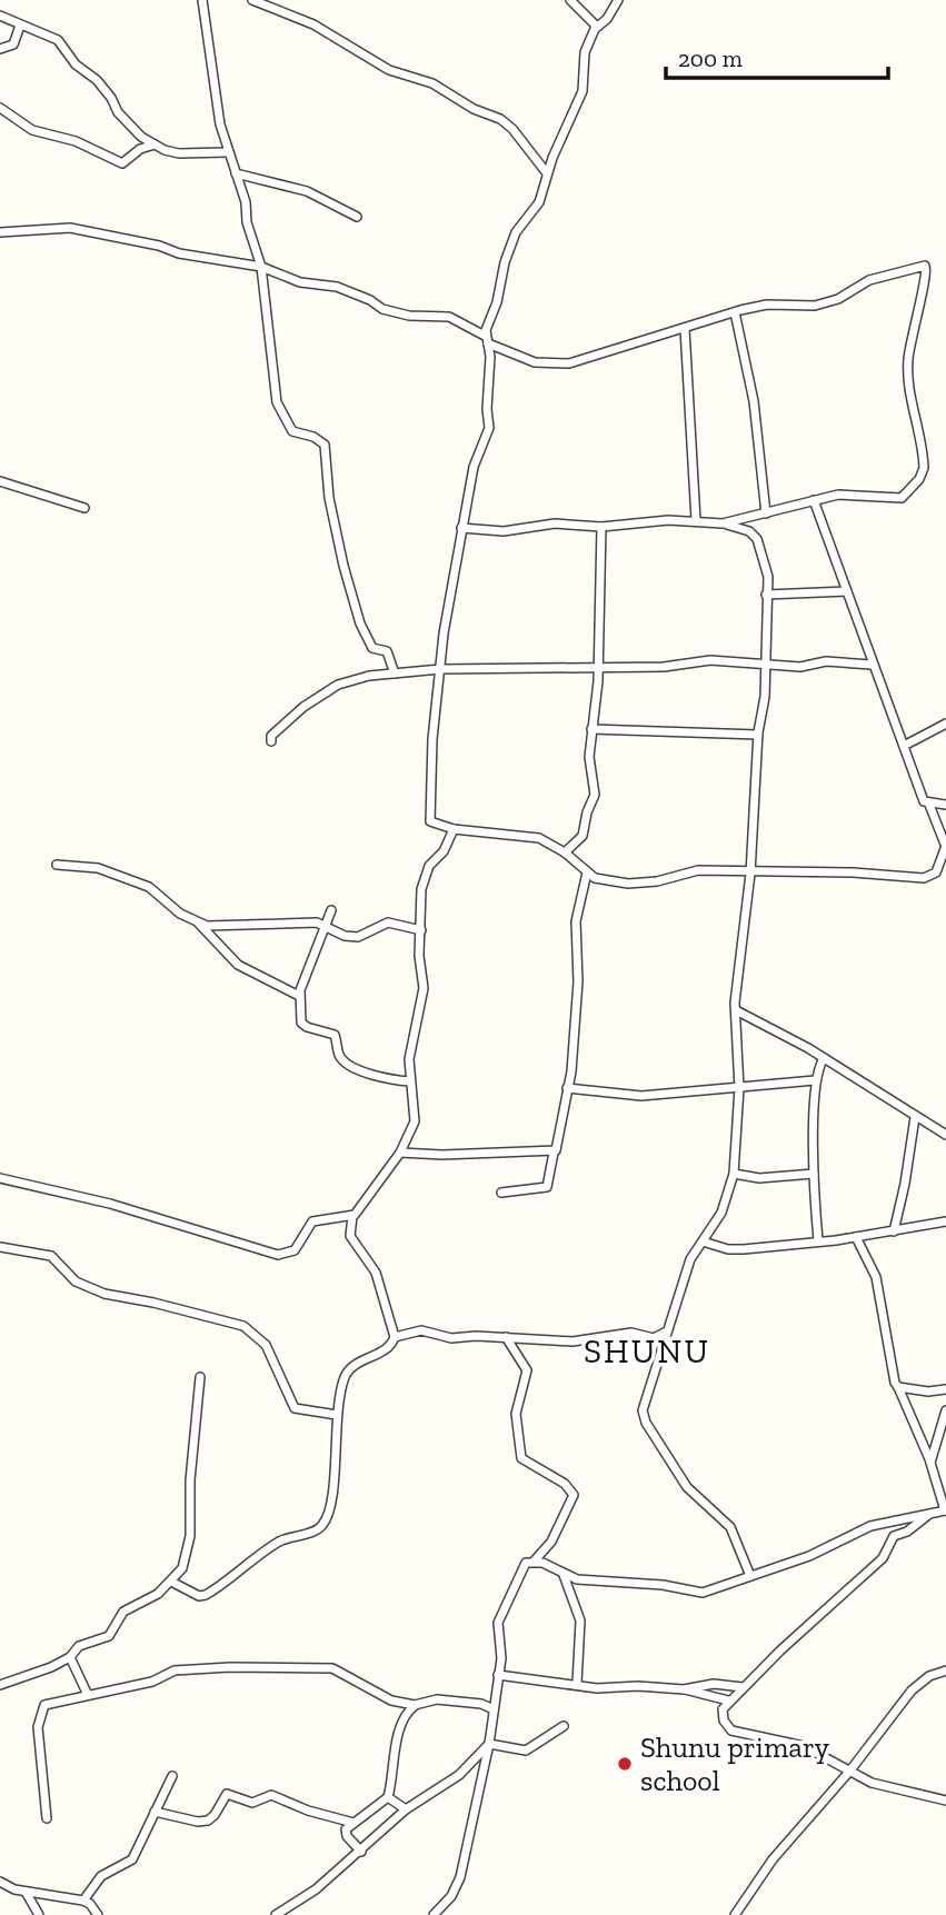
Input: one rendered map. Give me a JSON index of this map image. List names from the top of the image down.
{
  "districts": ["SHUNU"],
  "places": ["Shunu primary school"],
  "scale_bar": "200 m"
}
